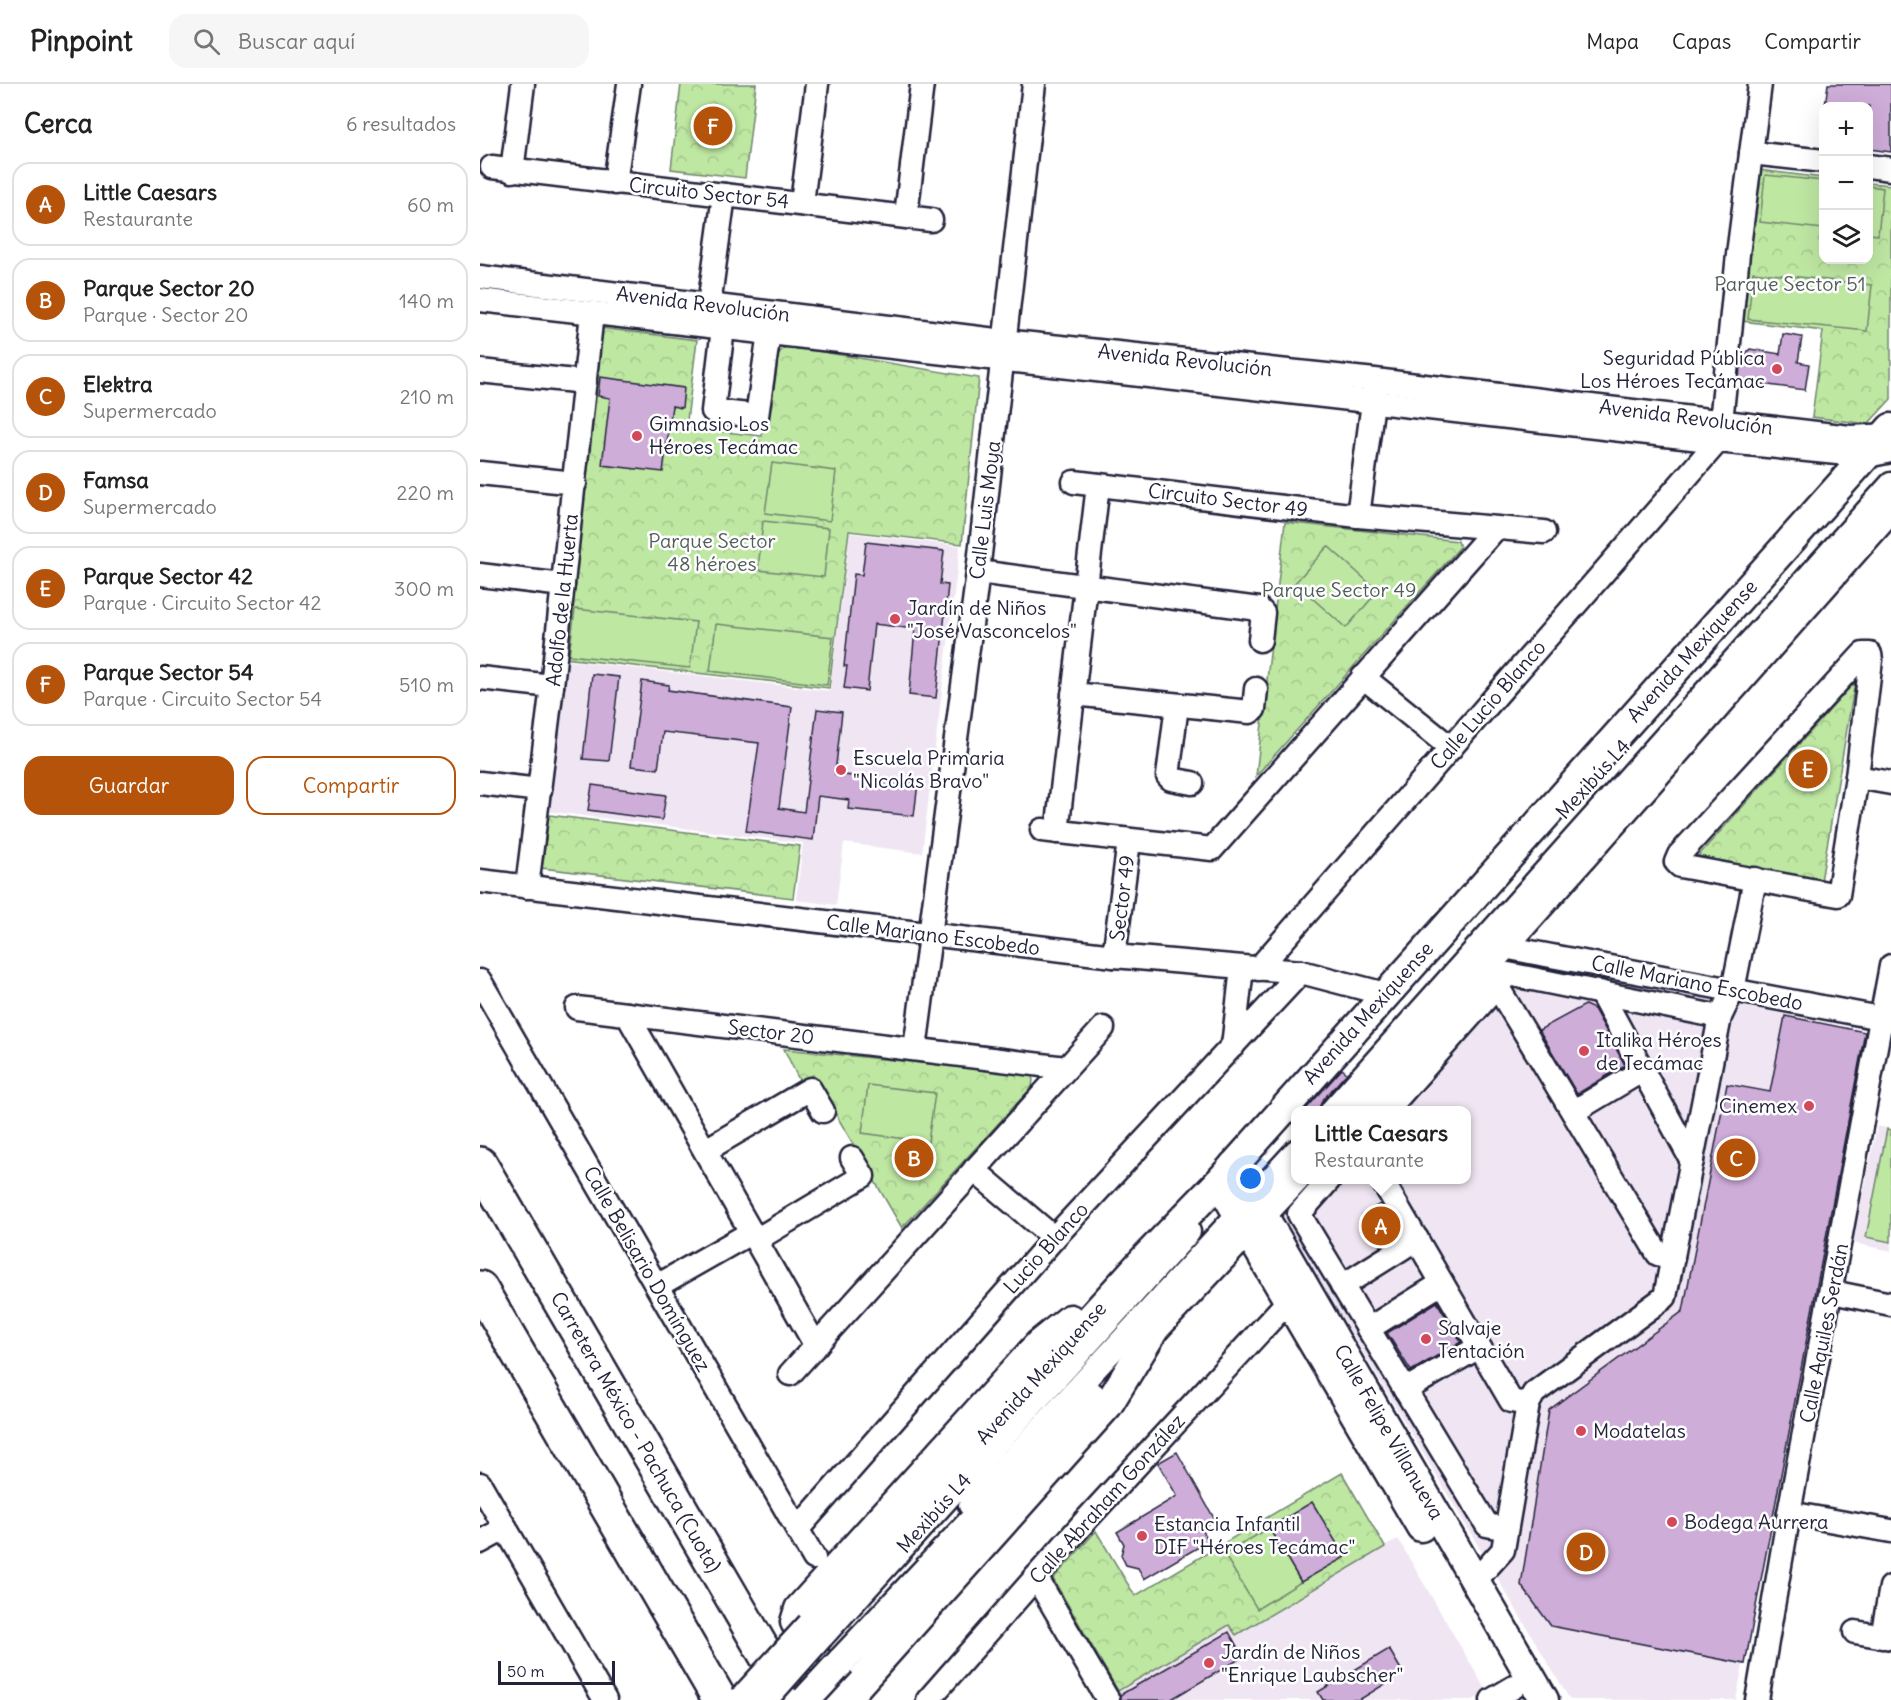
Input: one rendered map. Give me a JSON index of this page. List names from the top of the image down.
{
  "streets": {
    "highway": ["Carretera México - Pachuca (Cuota)"],
    "main road": ["Avenida Mexiquense", "Calle Felipe Villanueva"],
    "street": [
      "Circuito Sector 54",
      "Avenida Revolución",
      "Circuito Sector 49",
      "Calle Luis Moya",
      "Adolfo de la Huerta",
      "Calle Lucio Blanco",
      "Mexibús L4",
      "Sector 49",
      "Calle Mariano Escobedo",
      "Sector 20",
      "Lucio Blanco",
      "Calle Belisario Domínguez",
      "Calle Aquiles Serdán",
      "Calle Abraham González"
    ]
  },
  "crossings": [
    ["Avenida Revolución", "Calle Luis Moya"],
    ["Avenida Revolución", "Adolfo de la Huerta"],
    ["Avenida Revolución", "Avenida Mexiquense"],
    ["Avenida Revolución", "Calle Lucio Blanco"],
    ["Avenida Revolución", "Mexibús L4"],
    ["Calle Luis Moya", "Calle Mariano Escobedo"],
    ["Adolfo de la Huerta", "Calle Mariano Escobedo"],
    ["Avenida Mexiquense", "Mexibús L4"],
    ["Avenida Mexiquense", "Calle Mariano Escobedo"],
    ["Avenida Mexiquense", "Calle Felipe Villanueva"],
    ["Calle Lucio Blanco", "Calle Mariano Escobedo"],
    ["Mexibús L4", "Carretera México - Pachuca (Cuota)"],
    ["Mexibús L4", "Calle Felipe Villanueva"],
    ["Sector 49", "Calle Mariano Escobedo"],
    ["Calle Mariano Escobedo", "Lucio Blanco"],
    ["Calle Mariano Escobedo", "Calle Aquiles Serdán"],
    ["Lucio Blanco", "Calle Belisario Domínguez"],
    ["Calle Felipe Villanueva", "Calle Abraham González"]
  ],
  "parks": ["Parque Sector 51", "Parque Sector 48 héroes", "Parque Sector 49"],
  "places": [
    "Seguridad Pública Los Héroes Tecámac",
    "Gimnasio Los Héroes Tecámac",
    "Jardín de Niños \"José Vasconcelos\"",
    "Escuela Primaria \"Nicolás Bravo\"",
    "Italika Héroes de Tecámac",
    "Cinemex",
    "Salvaje Tentación",
    "Modatelas",
    "Bodega Aurrera",
    "Estancia Infantil DIF \"Héroes Tecámac\"",
    "Jardín de Niños \"Enrique Laubscher\""
  ],
  "scale_bar": "50 m",
  "page": {
    "header": "Pinpoint",
    "search": "Buscar aquí",
    "nav": ["Mapa", "Capas", "Compartir"],
    "heading": ["Cerca", "6 resultados"],
    "map_buttons": ["+", "−"],
    "pins": [
      "F",
      "E",
      "B",
      "C",
      "A",
      "D"
    ],
    "list": [
      {
        "mark": "A",
        "name": "Little Caesars",
        "note": "Restaurante",
        "value": "60 m"
      },
      {
        "mark": "B",
        "name": "Parque Sector 20",
        "note": "Parque · Sector 20",
        "value": "140 m"
      },
      {
        "mark": "C",
        "name": "Elektra",
        "note": "Supermercado",
        "value": "210 m"
      },
      {
        "mark": "D",
        "name": "Famsa",
        "note": "Supermercado",
        "value": "220 m"
      },
      {
        "mark": "E",
        "name": "Parque Sector 42",
        "note": "Parque · Circuito Sector 42",
        "value": "300 m"
      },
      {
        "mark": "F",
        "name": "Parque Sector 54",
        "note": "Parque · Circuito Sector 54",
        "value": "510 m"
      }
    ],
    "buttons": ["Guardar", "Compartir"],
    "popup": ["Little Caesars", "Restaurante"],
    "scale": "50 m"
  }
}
